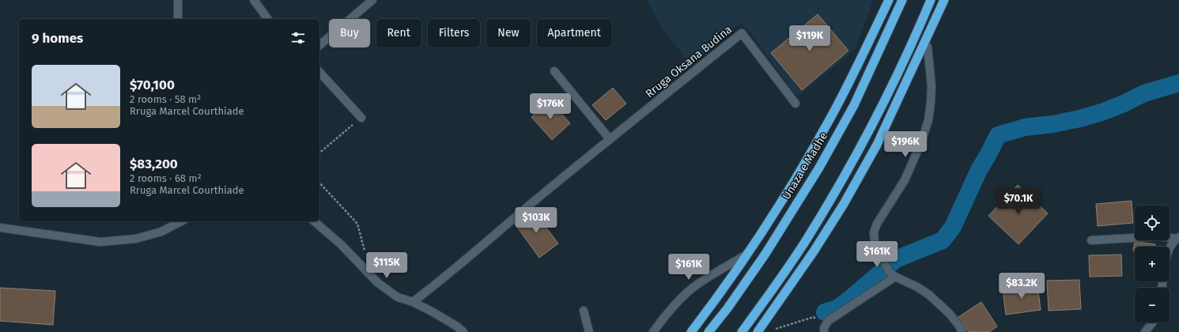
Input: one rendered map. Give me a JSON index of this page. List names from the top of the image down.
{
  "streets": {
    "highway": ["Unaza e Madhe"],
    "street": ["Rruga Oksana Budina"]
  },
  "page": {
    "chip": [
      "Buy",
      "Rent",
      "Filters",
      "New",
      "Apartment"
    ],
    "heading": "9 homes",
    "price": [
      "$119K",
      "$176K",
      "$196K",
      "$70.1K",
      "$103K",
      "$161K",
      "$115K",
      "$161K",
      "$83.2K"
    ],
    "list": [
      {
        "name": "$70,100",
        "note": "2 rooms · 58 m² · Rruga Marcel Courthiade"
      },
      {
        "name": "$83,200",
        "note": "2 rooms · 68 m² · Rruga Marcel Courthiade"
      }
    ],
    "map_buttons": ["+", "−"]
  }
}
